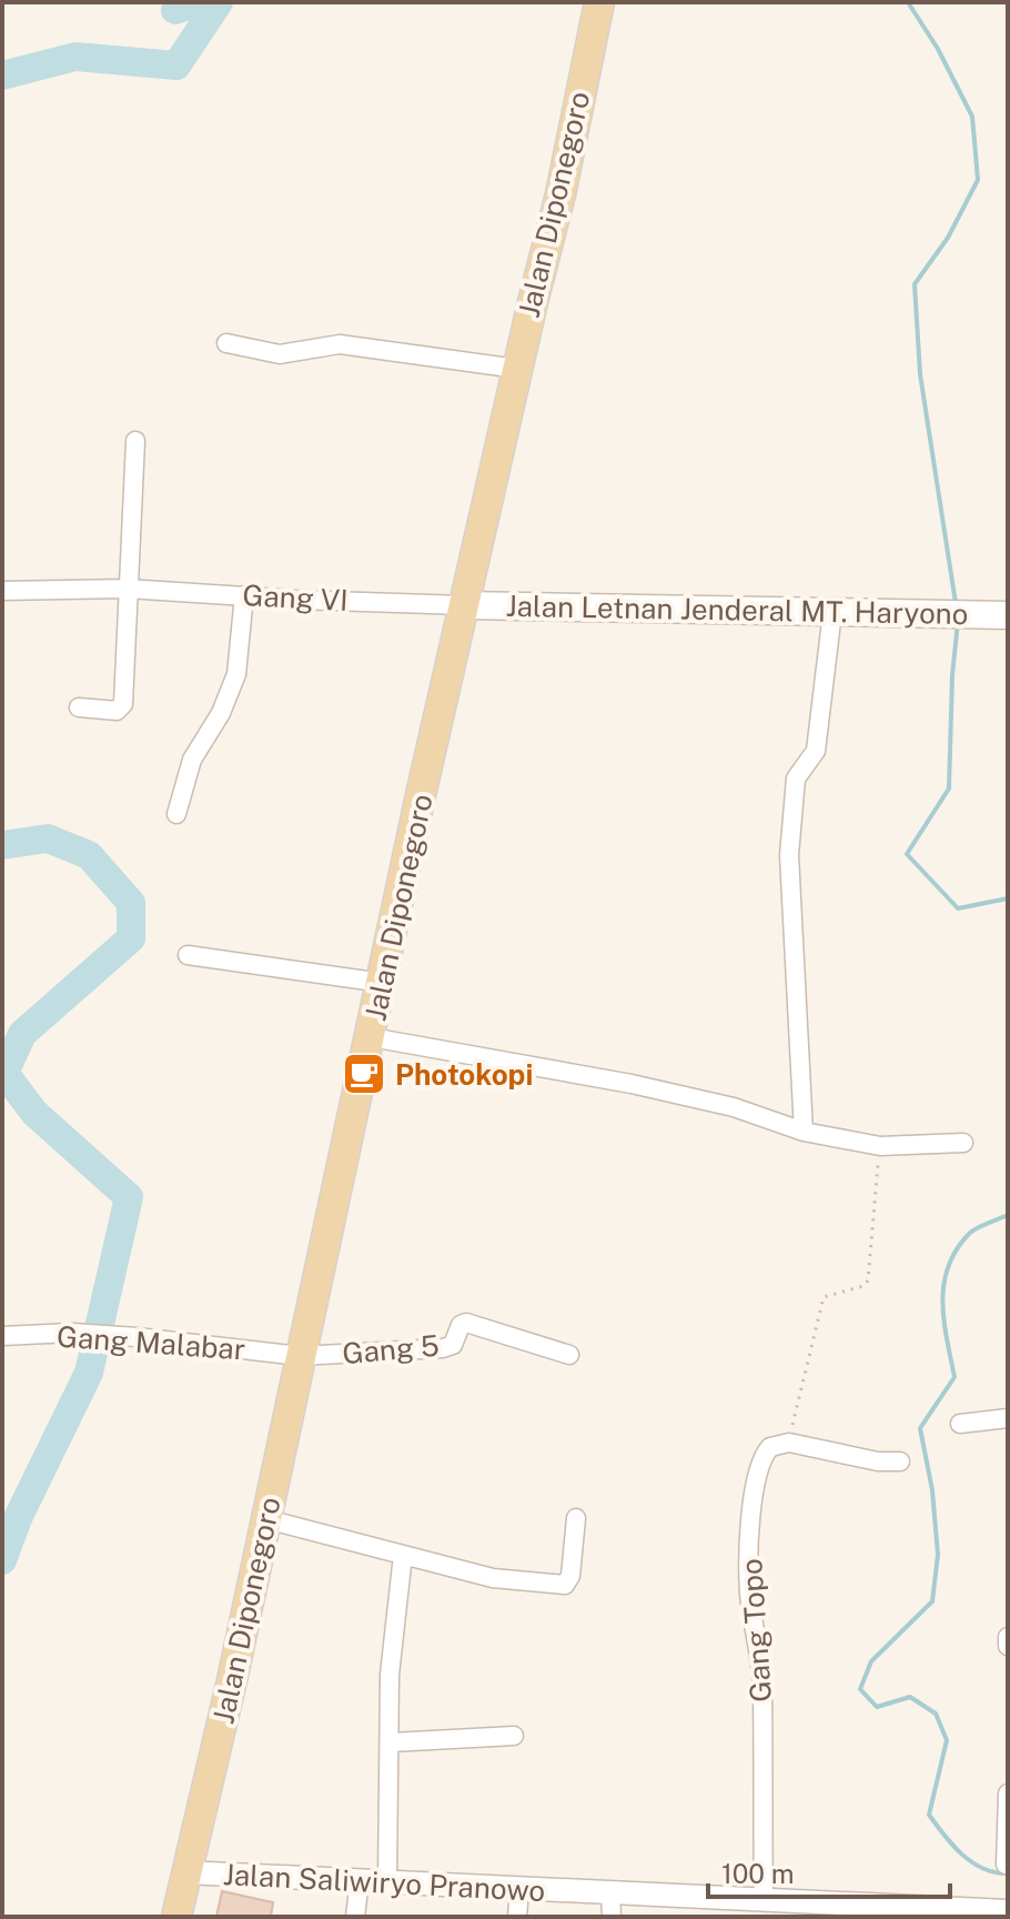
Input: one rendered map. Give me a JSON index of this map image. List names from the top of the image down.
{
  "streets": {
    "main road": ["Jalan Diponegoro", "Jalan Letnan Jenderal MT. Haryono"],
    "street": [
      "Gang VI",
      "Gang Malabar",
      "Gang 5",
      "Gang Topo",
      "Jalan Saliwiryo Pranowo"
    ]
  },
  "crossings": [
    ["Jalan Diponegoro", "Gang VI"],
    ["Jalan Diponegoro", "Jalan Letnan Jenderal MT. Haryono"],
    ["Jalan Diponegoro", "Gang Malabar"],
    ["Jalan Diponegoro", "Gang 5"],
    ["Jalan Diponegoro", "Jalan Saliwiryo Pranowo"],
    ["Gang VI", "Jalan Letnan Jenderal MT. Haryono"],
    ["Gang Malabar", "Gang 5"],
    ["Gang Topo", "Jalan Saliwiryo Pranowo"]
  ],
  "places": {
    "cafe": ["Photokopi"]
  },
  "scale_bar": "100 m"
}
